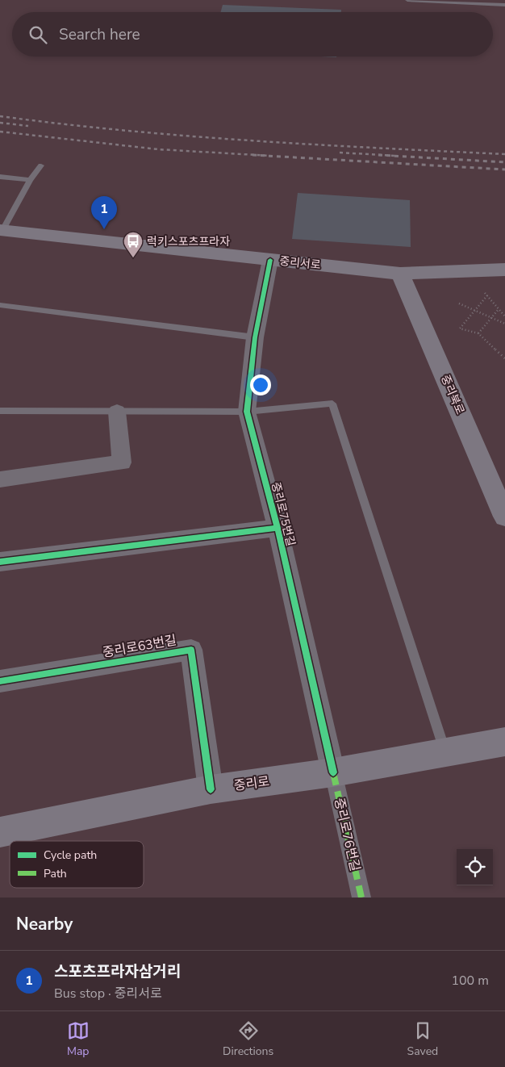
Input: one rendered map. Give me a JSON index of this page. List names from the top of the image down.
{
  "streets": {
    "main road": ["중리서로", "중리북로", "중리로"],
    "street": ["중리로75번길", "중리로63번길", "중리로76번길"]
  },
  "crossings": [
    ["중리서로", "중리북로"],
    ["중리서로", "중리로75번길"],
    ["중리로75번길", "중리로"],
    ["중리로75번길", "중리로76번길"],
    ["중리로63번길", "중리로"],
    ["중리로", "중리로76번길"]
  ],
  "places": {
    "bus stop": ["럭키스포츠프라자"]
  },
  "legend": ["Cycle path", "Path"],
  "page": {
    "search": "Search here",
    "pins": "1",
    "heading": "Nearby",
    "list": [
      {
        "mark": "1",
        "name": "스포츠프라자삼거리",
        "note": "Bus stop · 중리서로",
        "value": "100 m"
      }
    ],
    "nav": ["Map", "Directions", "Saved"]
  }
}
